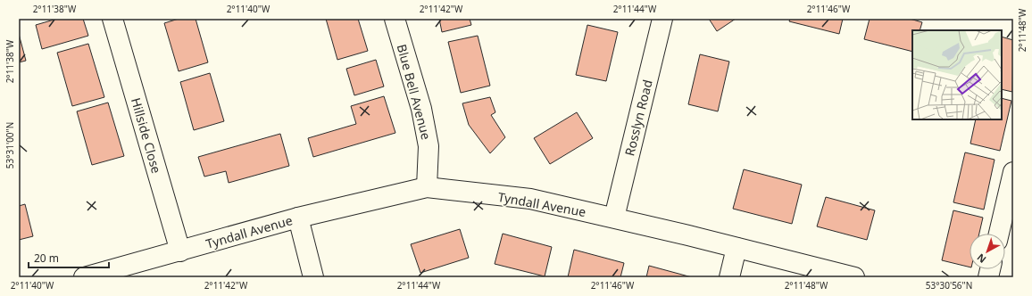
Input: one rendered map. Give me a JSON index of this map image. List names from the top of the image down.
{
  "streets": {
    "street": [
      "Blue Bell Avenue",
      "Rosslyn Road",
      "Hillside Close",
      "Tyndall Avenue"
    ]
  },
  "crossings": [
    ["Blue Bell Avenue", "Tyndall Avenue"],
    ["Rosslyn Road", "Tyndall Avenue"],
    ["Hillside Close", "Tyndall Avenue"]
  ],
  "scale_bar": "20 m",
  "north": "bottom left",
  "coordinates": [
    "2°11'38\"W",
    "2°11'40\"W",
    "2°11'42\"W",
    "2°11'44\"W",
    "2°11'46\"W",
    "2°11'48\"W",
    "53°31'00\"N",
    "53°30'56\"N"
  ]
}
